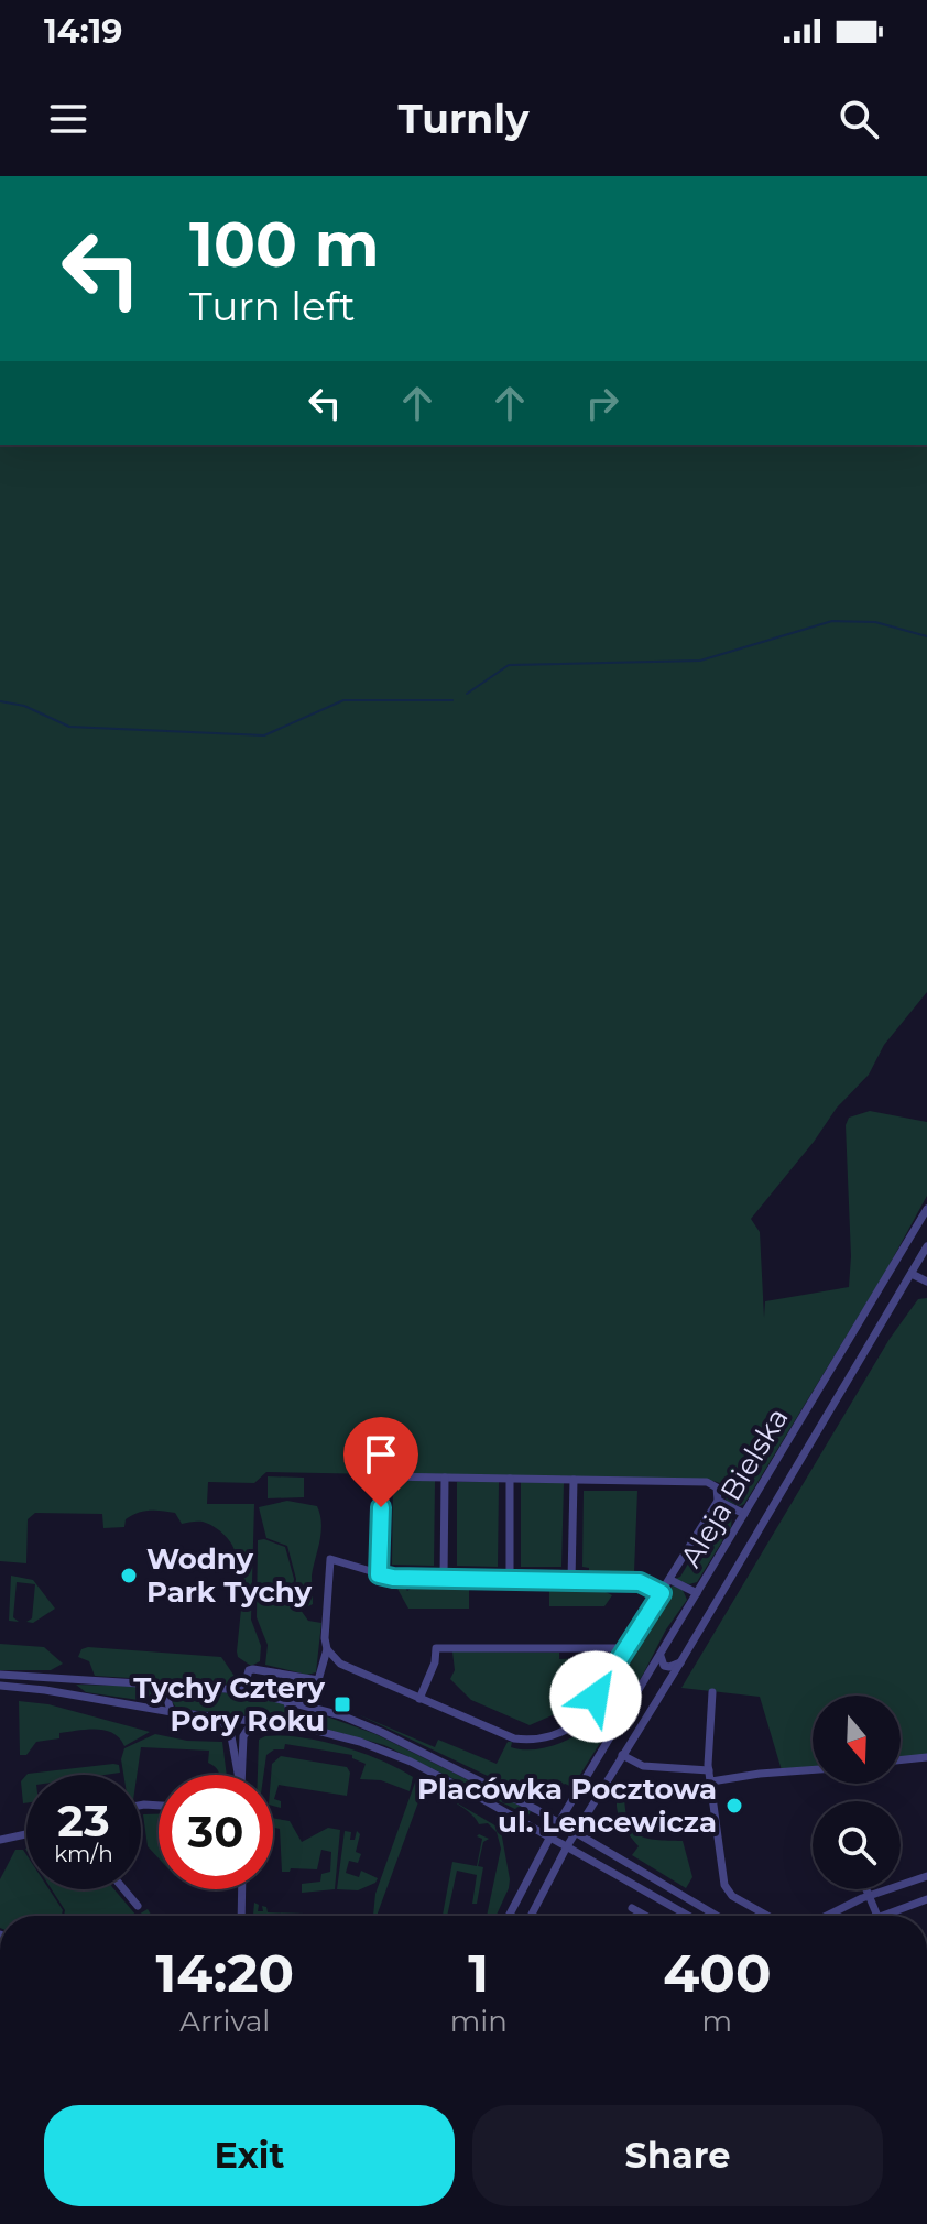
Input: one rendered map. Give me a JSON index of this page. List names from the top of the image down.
{
  "streets": {
    "street": ["Aleja Bielska"]
  },
  "places": {
    "other": ["Wodny Park Tychy", "Placówka Pocztowa ul. Lencewicza"],
    "transit": ["Tychy Cztery Pory Roku"]
  },
  "north": "bottom",
  "page": {
    "status": "14:19",
    "header": "Turnly",
    "turn": ["100 m", "Turn left"],
    "speed": "23 km/h",
    "limit": "30",
    "eta": [
      "14:20",
      "Arrival",
      "1",
      "min",
      "400",
      "m"
    ],
    "buttons": ["Exit", "Share"]
  }
}
